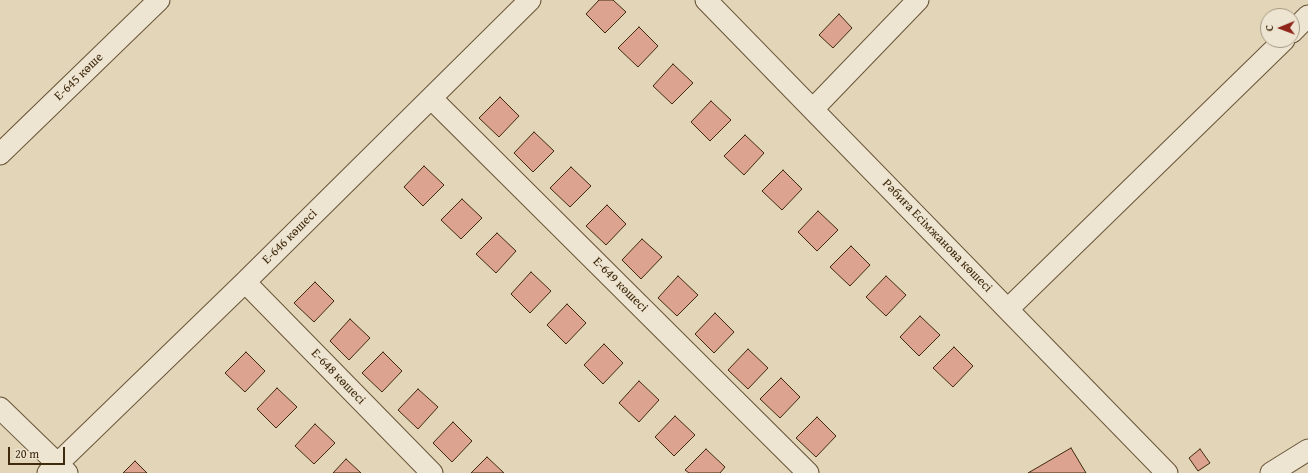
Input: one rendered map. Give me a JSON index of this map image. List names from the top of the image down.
{
  "streets": {
    "street": [
      "Е-645 көше",
      "Рәбиға Есімжанова көшесі",
      "Е-646 көшесі",
      "Е-649 көшесі",
      "Е-648 көшесі"
    ]
  },
  "crossings": [
    ["Е-646 көшесі", "Е-649 көшесі"],
    ["Е-646 көшесі", "Е-648 көшесі"]
  ],
  "scale_bar": "20 m",
  "north": "left"
}
